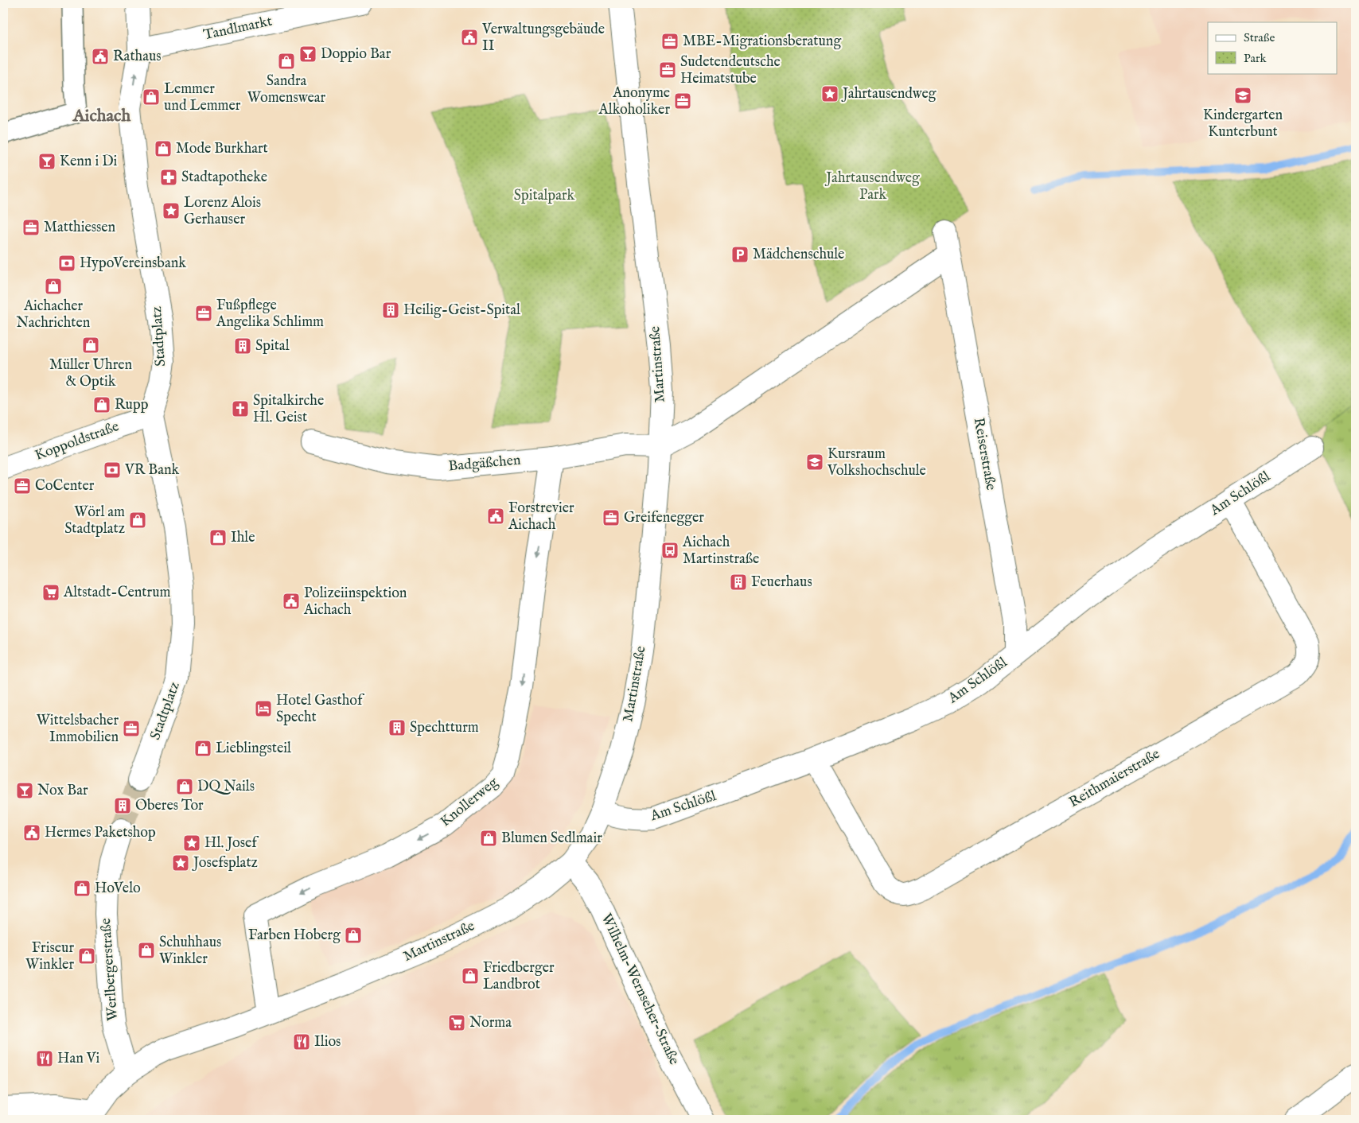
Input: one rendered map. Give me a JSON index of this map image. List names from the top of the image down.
{
  "streets": {
    "street": [
      "Tandlmarkt",
      "Stadtplatz",
      "Martinstraße",
      "Koppoldstraße",
      "Reiserstraße",
      "Badgäßchen",
      "Am Schlößl",
      "Reithmaierstraße",
      "Knollerweg",
      "Werlbergerstraße",
      "Wilhelm-Wernseher-Straße"
    ]
  },
  "crossings": [
    ["Tandlmarkt", "Stadtplatz"],
    ["Stadtplatz", "Koppoldstraße"],
    ["Martinstraße", "Badgäßchen"],
    ["Martinstraße", "Am Schlößl"],
    ["Martinstraße", "Knollerweg"],
    ["Martinstraße", "Werlbergerstraße"],
    ["Martinstraße", "Wilhelm-Wernseher-Straße"],
    ["Reiserstraße", "Am Schlößl"],
    ["Badgäßchen", "Knollerweg"],
    ["Am Schlößl", "Reithmaierstraße"]
  ],
  "one_way": ["Stadtplatz", "Knollerweg"],
  "districts": ["Aichach"],
  "parks": ["Jahrtausendweg Park", "Spitalpark"],
  "places": {
    "public building": [
      "Verwaltungsgebäude II",
      "Rathaus",
      "Forstrevier Aichach",
      "Polizeiinspektion Aichach",
      "Hermes Paketshop"
    ],
    "office": [
      "MBE-Migrationsberatung",
      "Sudetendeutsche Heimatstube",
      "Anonyme Alkoholiker",
      "Matthiessen",
      "Fußpflege Angelika Schlimm",
      "CoCenter",
      "Greifenegger",
      "Wittelsbacher Immobilien"
    ],
    "bar": ["Doppio Bar", "Kenn i Di", "Nox Bar"],
    "shop": [
      "Sandra Womenswear",
      "Lemmer und Lemmer",
      "Mode Burkhart",
      "Aichacher Nachrichten",
      "Müller Uhren & Optik",
      "Rupp",
      "Wörl am Stadtplatz",
      "Ihle",
      "Lieblingsteil",
      "DQ Nails",
      "Blumen Sedlmair",
      "HoVelo",
      "Farben Hoberg",
      "Schuhhaus Winkler",
      "Friseur Winkler",
      "Friedberger Landbrot"
    ],
    "place": [
      "Jahrtausendweg",
      "Lorenz Alois Gerhauser",
      "Hl. Josef",
      "Josefsplatz"
    ],
    "school or university": ["Kindergarten Kunterbunt", "Kursraum Volkshochschule"],
    "pharmacy": ["Stadtapotheke"],
    "parking": ["Mädchenschule"],
    "bank": ["HypoVereinsbank", "VR Bank"],
    "building": [
      "Heilig-Geist-Spital",
      "Spital",
      "Feuerhaus",
      "Spechtturm",
      "Oberes Tor"
    ],
    "church": ["Spitalkirche Hl. Geist"],
    "bus stop": ["Aichach Martinstraße"],
    "supermarket": ["Altstadt-Centrum", "Norma"],
    "hotel": ["Hotel Gasthof Specht"],
    "restaurant": ["Ilios", "Han Vi"]
  },
  "legend": ["Straße", "Park"]
}
